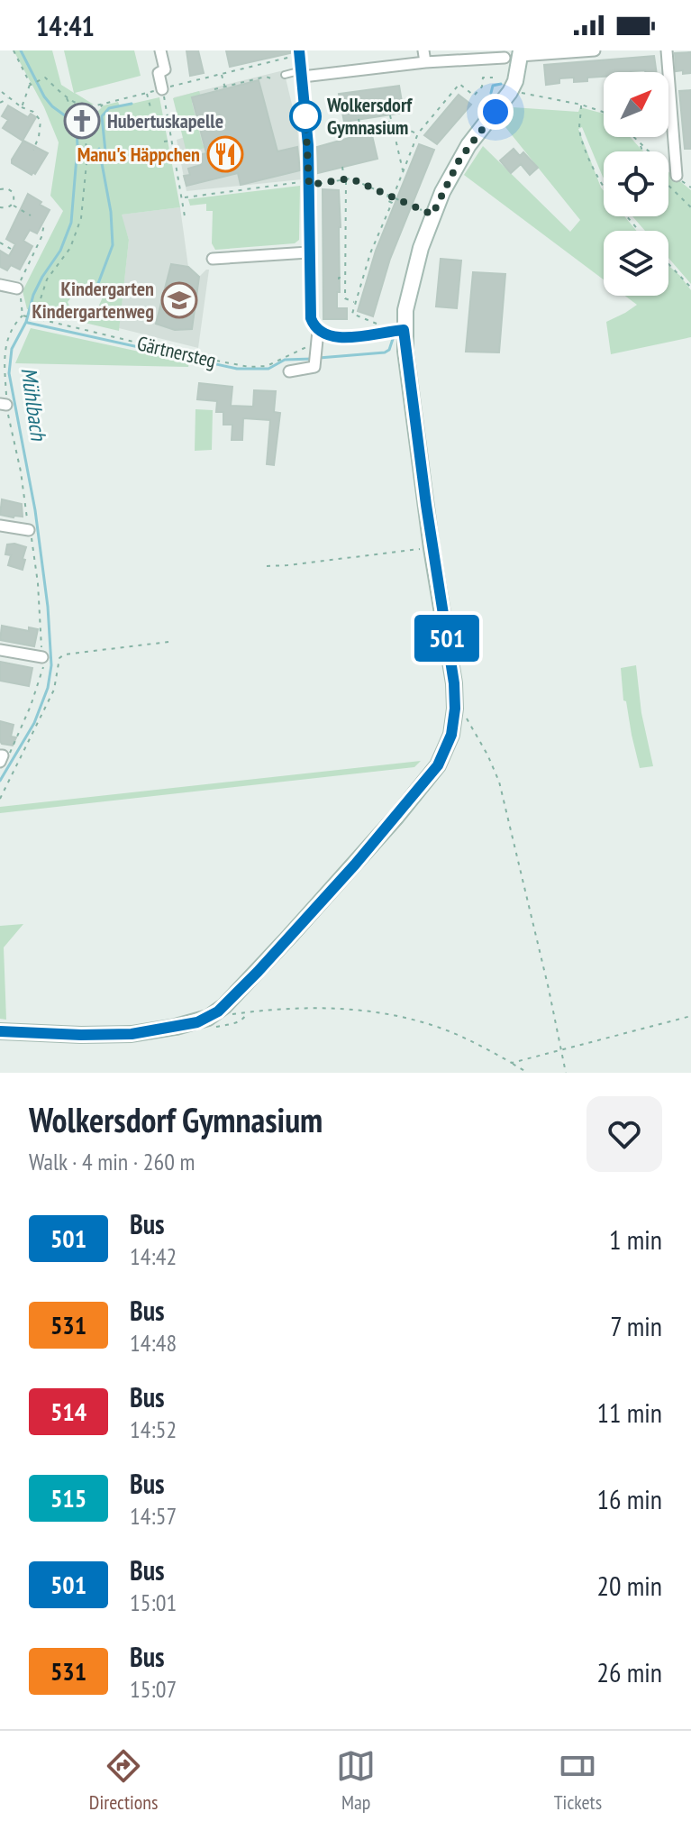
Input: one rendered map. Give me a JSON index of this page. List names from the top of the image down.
{
  "streets": {
    "path": ["Gärtnersteg"]
  },
  "water": ["Mühlbach"],
  "places": {
    "other": ["Wolkersdorf Gymnasium"],
    "church": ["Hubertuskapelle"],
    "restaurant": ["Manu's Häppchen"],
    "school or university": ["Kindergarten Kindergartenweg"]
  },
  "lines": ["bus line 501"],
  "north": "top right",
  "page": {
    "status": "14:41",
    "on_map": "501",
    "heading": ["Wolkersdorf Gymnasium", "Walk · 4 min · 260 m"],
    "list": [
      {
        "mark": "501",
        "name": "Bus",
        "note": "14:42",
        "value": "1 min"
      },
      {
        "mark": "531",
        "name": "Bus",
        "note": "14:48",
        "value": "7 min"
      },
      {
        "mark": "514",
        "name": "Bus",
        "note": "14:52",
        "value": "11 min"
      },
      {
        "mark": "515",
        "name": "Bus",
        "note": "14:57",
        "value": "16 min"
      },
      {
        "mark": "501",
        "name": "Bus",
        "note": "15:01",
        "value": "20 min"
      },
      {
        "mark": "531",
        "name": "Bus",
        "note": "15:07",
        "value": "26 min"
      }
    ],
    "tabs": ["Directions", "Map", "Tickets"]
  }
}
